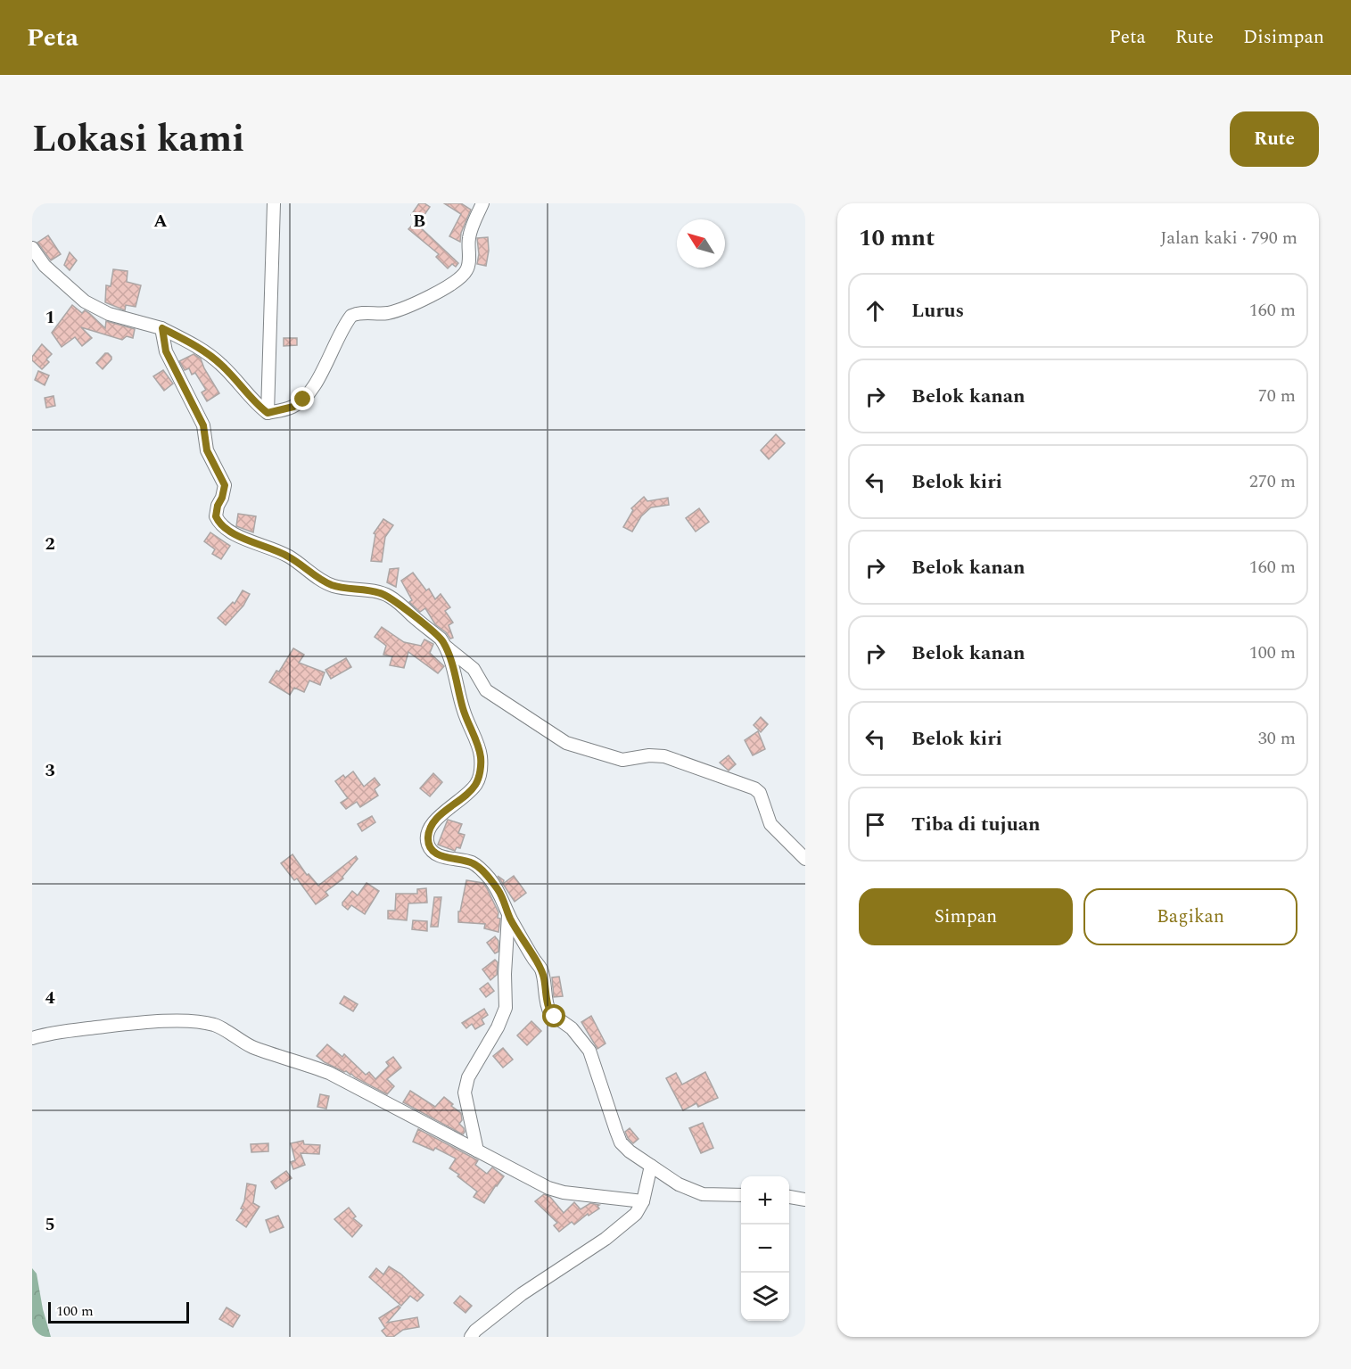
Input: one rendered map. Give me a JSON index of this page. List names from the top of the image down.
{
  "scale_bar": "100 m",
  "north": "top left",
  "page": {
    "header": "Peta",
    "nav": ["Peta", "Rute", "Disimpan"],
    "title": "Lokasi kami",
    "buttons": [
      "Rute",
      ["Simpan", "Bagikan"]
    ],
    "heading": ["10 mnt", "Jalan kaki · 790 m"],
    "list": [
      ["Lurus", "160 m"],
      ["Belok kanan", "70 m"],
      ["Belok kiri", "270 m"],
      ["Belok kanan", "160 m"],
      ["Belok kanan", "100 m"],
      ["Belok kiri", "30 m"],
      "Tiba di tujuan"
    ],
    "map_buttons": ["+", "−"],
    "scale": "100 m"
  },
  "grid": {
    "columns": ["A", "B"],
    "rows": [
      "1",
      "2",
      "3",
      "4",
      "5"
    ]
  }
}
